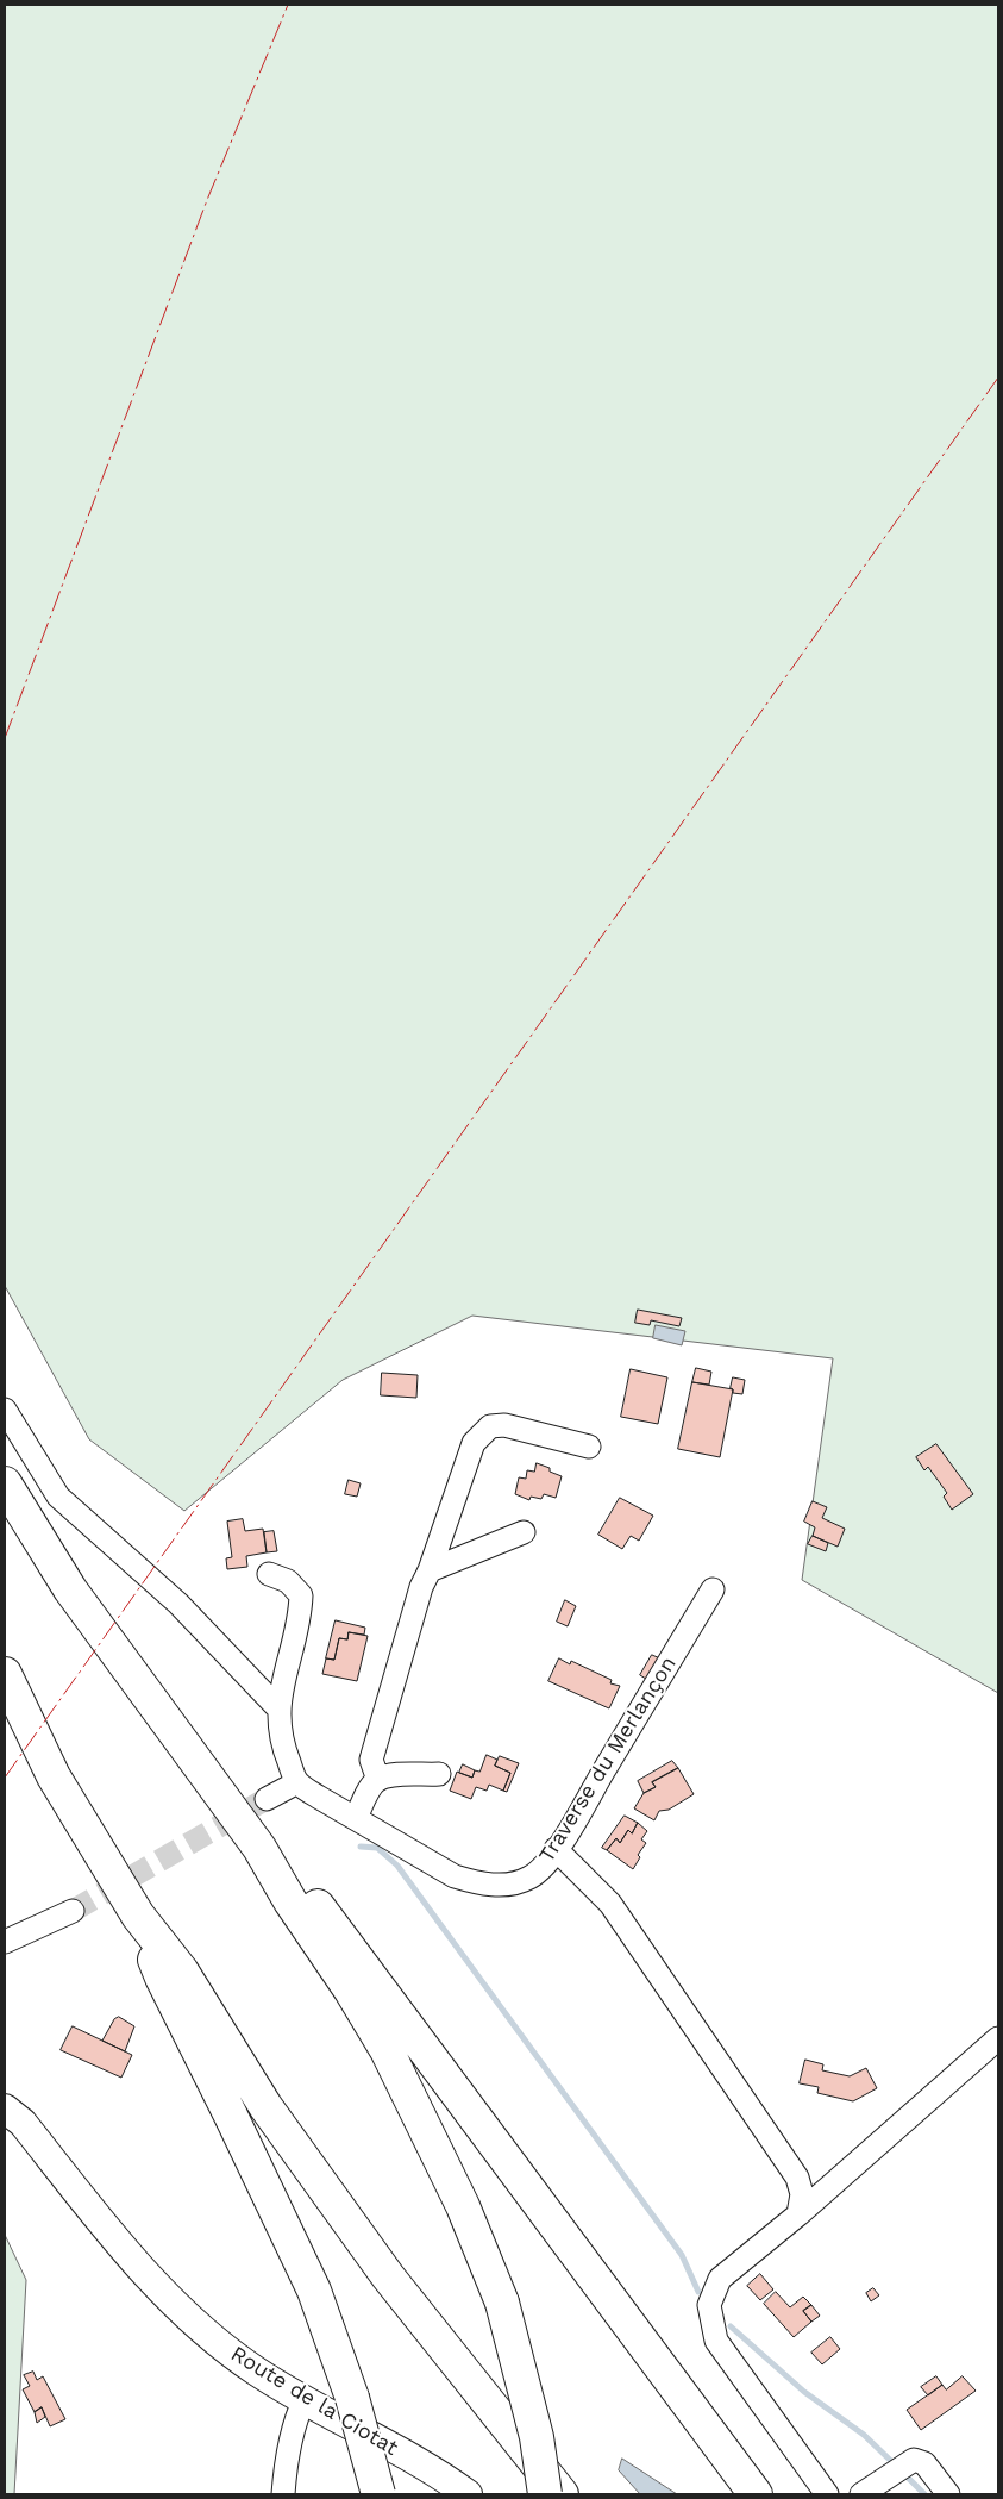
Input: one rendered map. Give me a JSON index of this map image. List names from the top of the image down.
{
  "streets": {
    "main road": ["Route de la Ciotat"],
    "street": ["Traverse du Merlançon"]
  }
}
